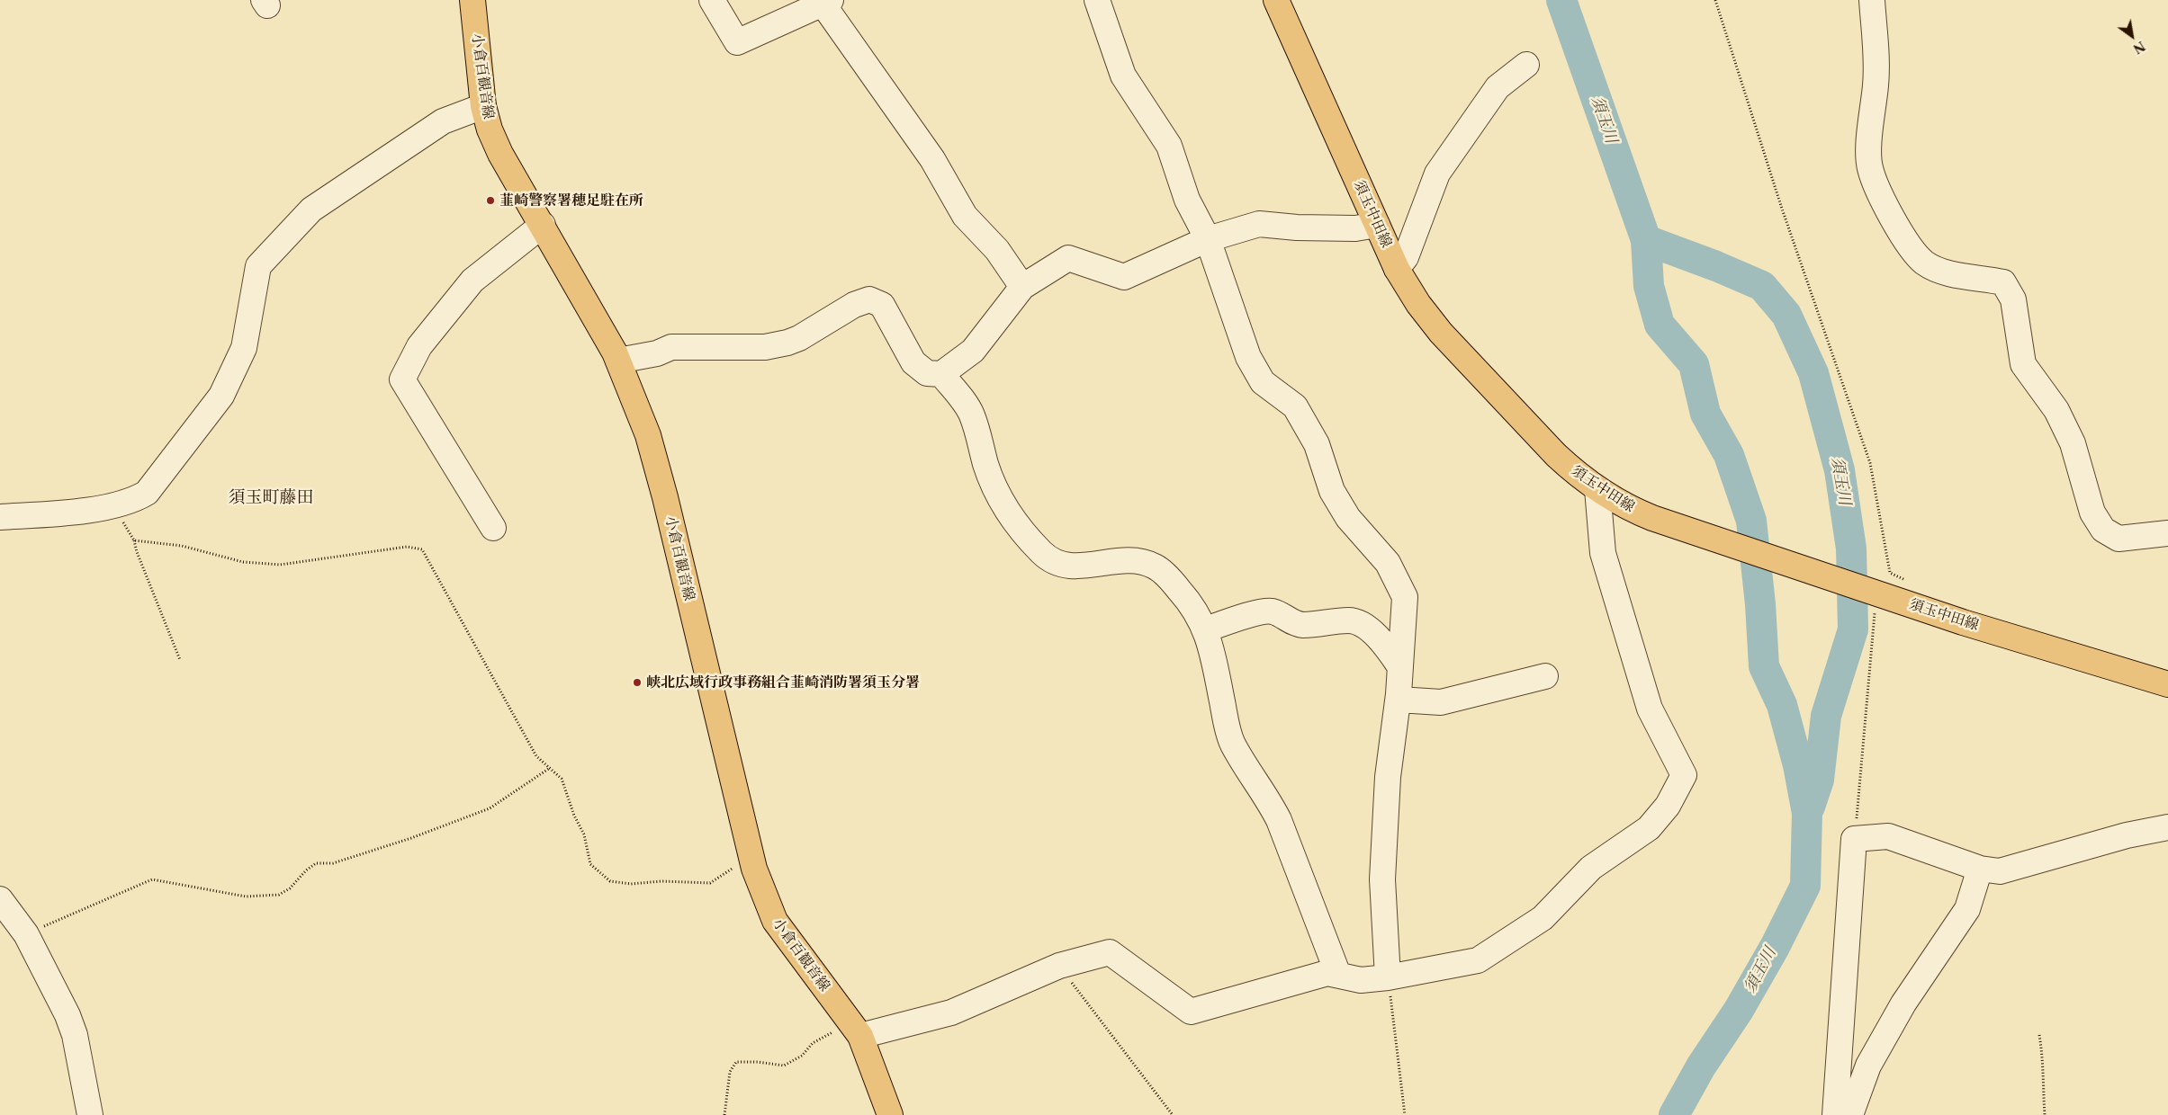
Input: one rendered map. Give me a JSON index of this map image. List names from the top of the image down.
{
  "streets": {
    "main road": ["小倉百観音線", "須玉中田線"]
  },
  "districts": ["須玉町藤田"],
  "water": ["須玉川"],
  "places": ["韮崎警察署穂足駐在所", "峡北広域行政事務組合韮崎消防署須玉分署"],
  "north": "bottom right"
}
